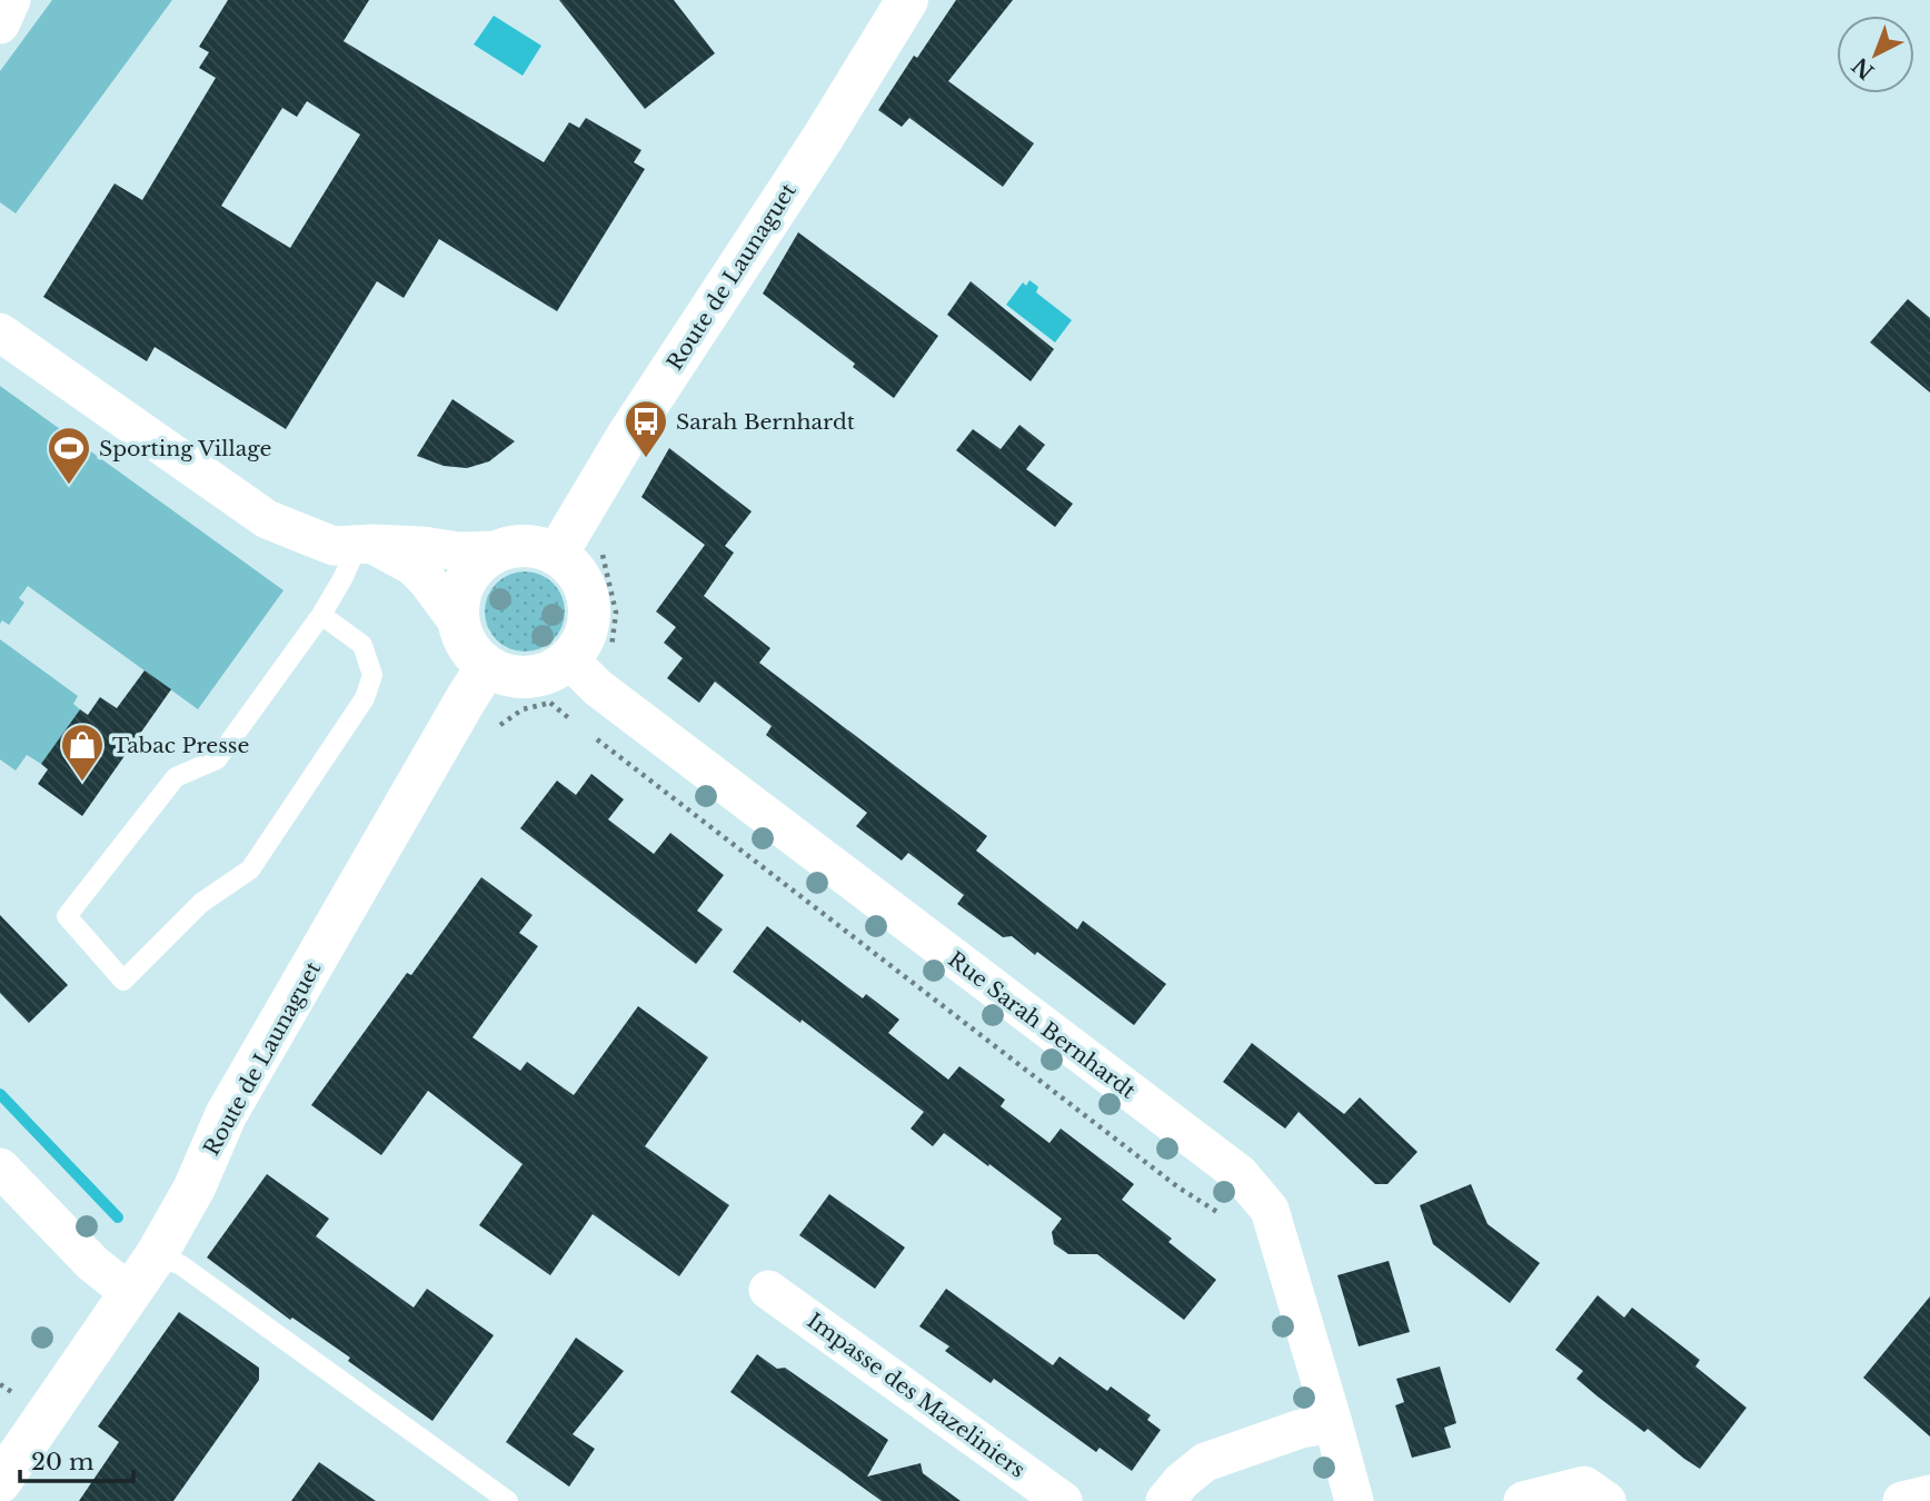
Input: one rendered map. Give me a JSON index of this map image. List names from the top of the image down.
{
  "streets": {
    "main road": ["Route de Launaguet"],
    "street": ["Rue Sarah Bernhardt", "Impasse des Mazeliniers"]
  },
  "crossings": [
    ["Route de Launaguet", "Rue Sarah Bernhardt"]
  ],
  "places": {
    "bus stop": ["Sarah Bernhardt"],
    "sports": ["Sporting Village"],
    "shop": ["Tabac Presse"]
  },
  "scale_bar": "20 m",
  "north": "bottom left"
}
